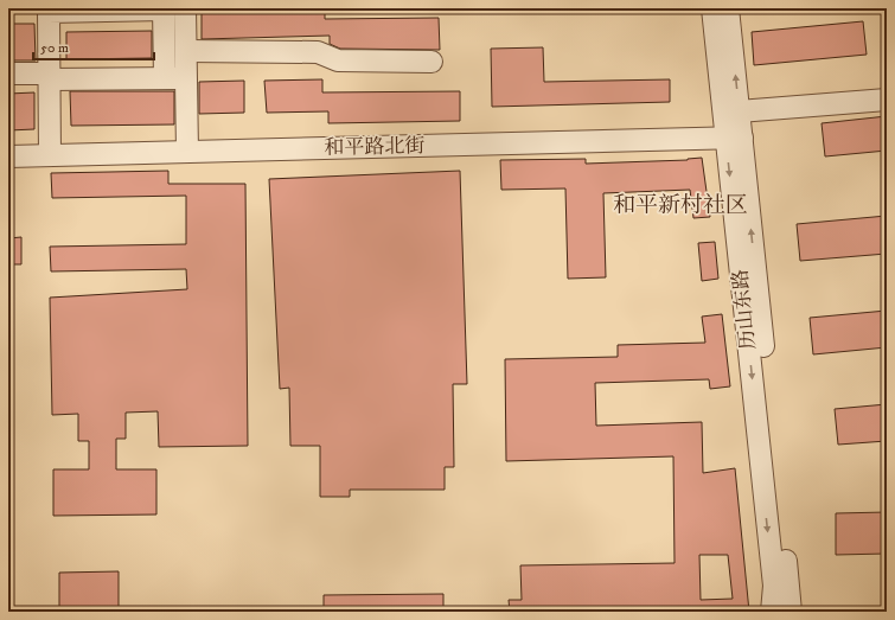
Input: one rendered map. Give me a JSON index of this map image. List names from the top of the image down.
{
  "streets": {
    "street": ["和平路北街", "历山东路"]
  },
  "crossings": [
    ["和平路北街", "历山东路"]
  ],
  "districts": ["和平新村社区"],
  "scale_bar": "50 m"
}
